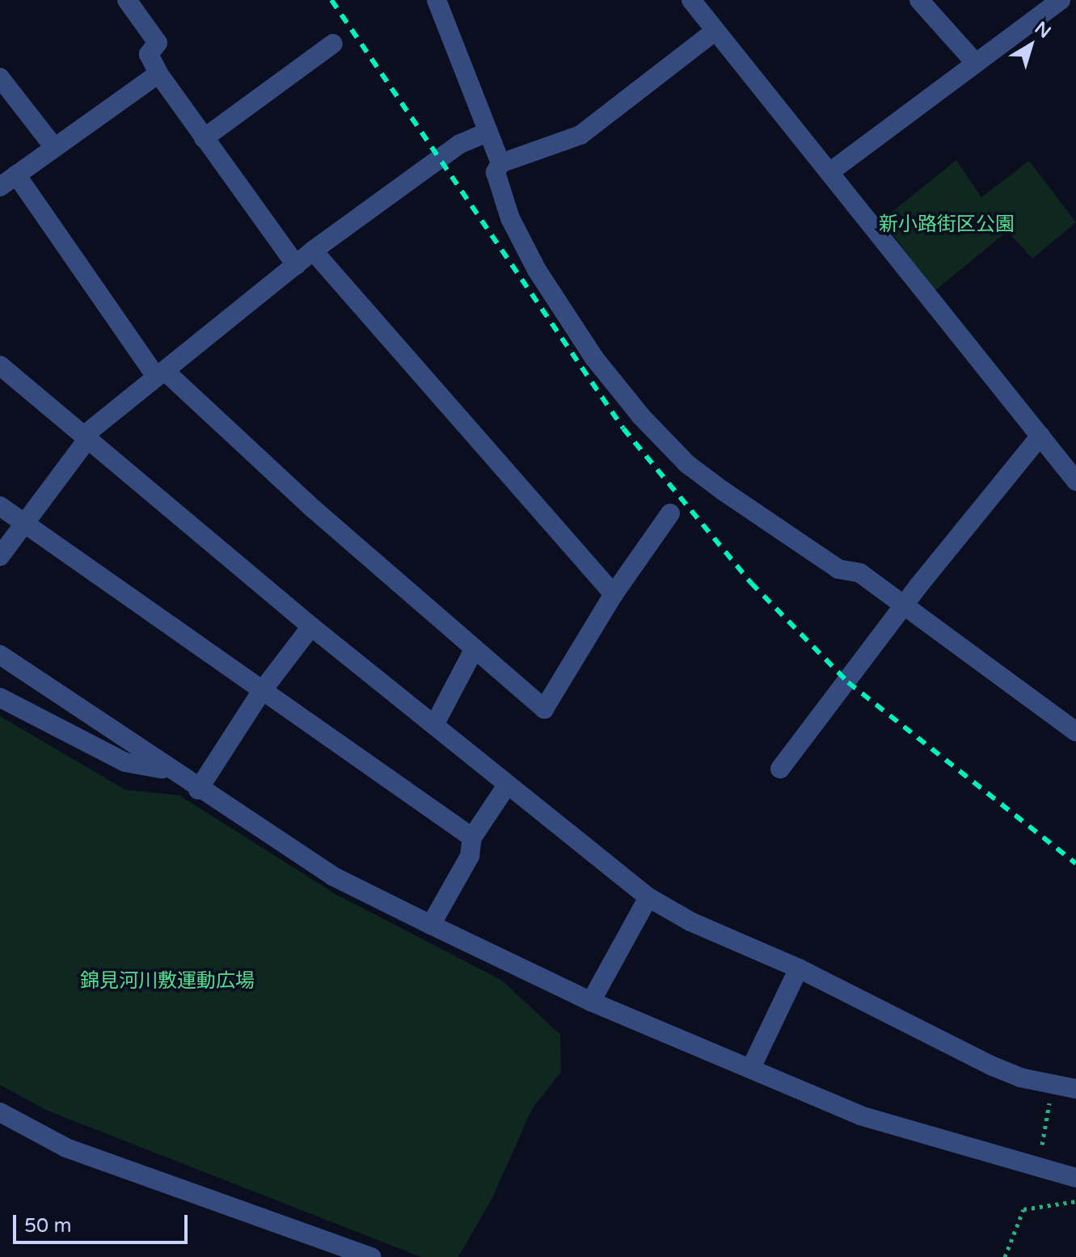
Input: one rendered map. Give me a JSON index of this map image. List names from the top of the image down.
{
  "parks": ["新小路街区公園", "錦見河川敷運動広場"],
  "scale_bar": "50 m",
  "north": "top right"
}
